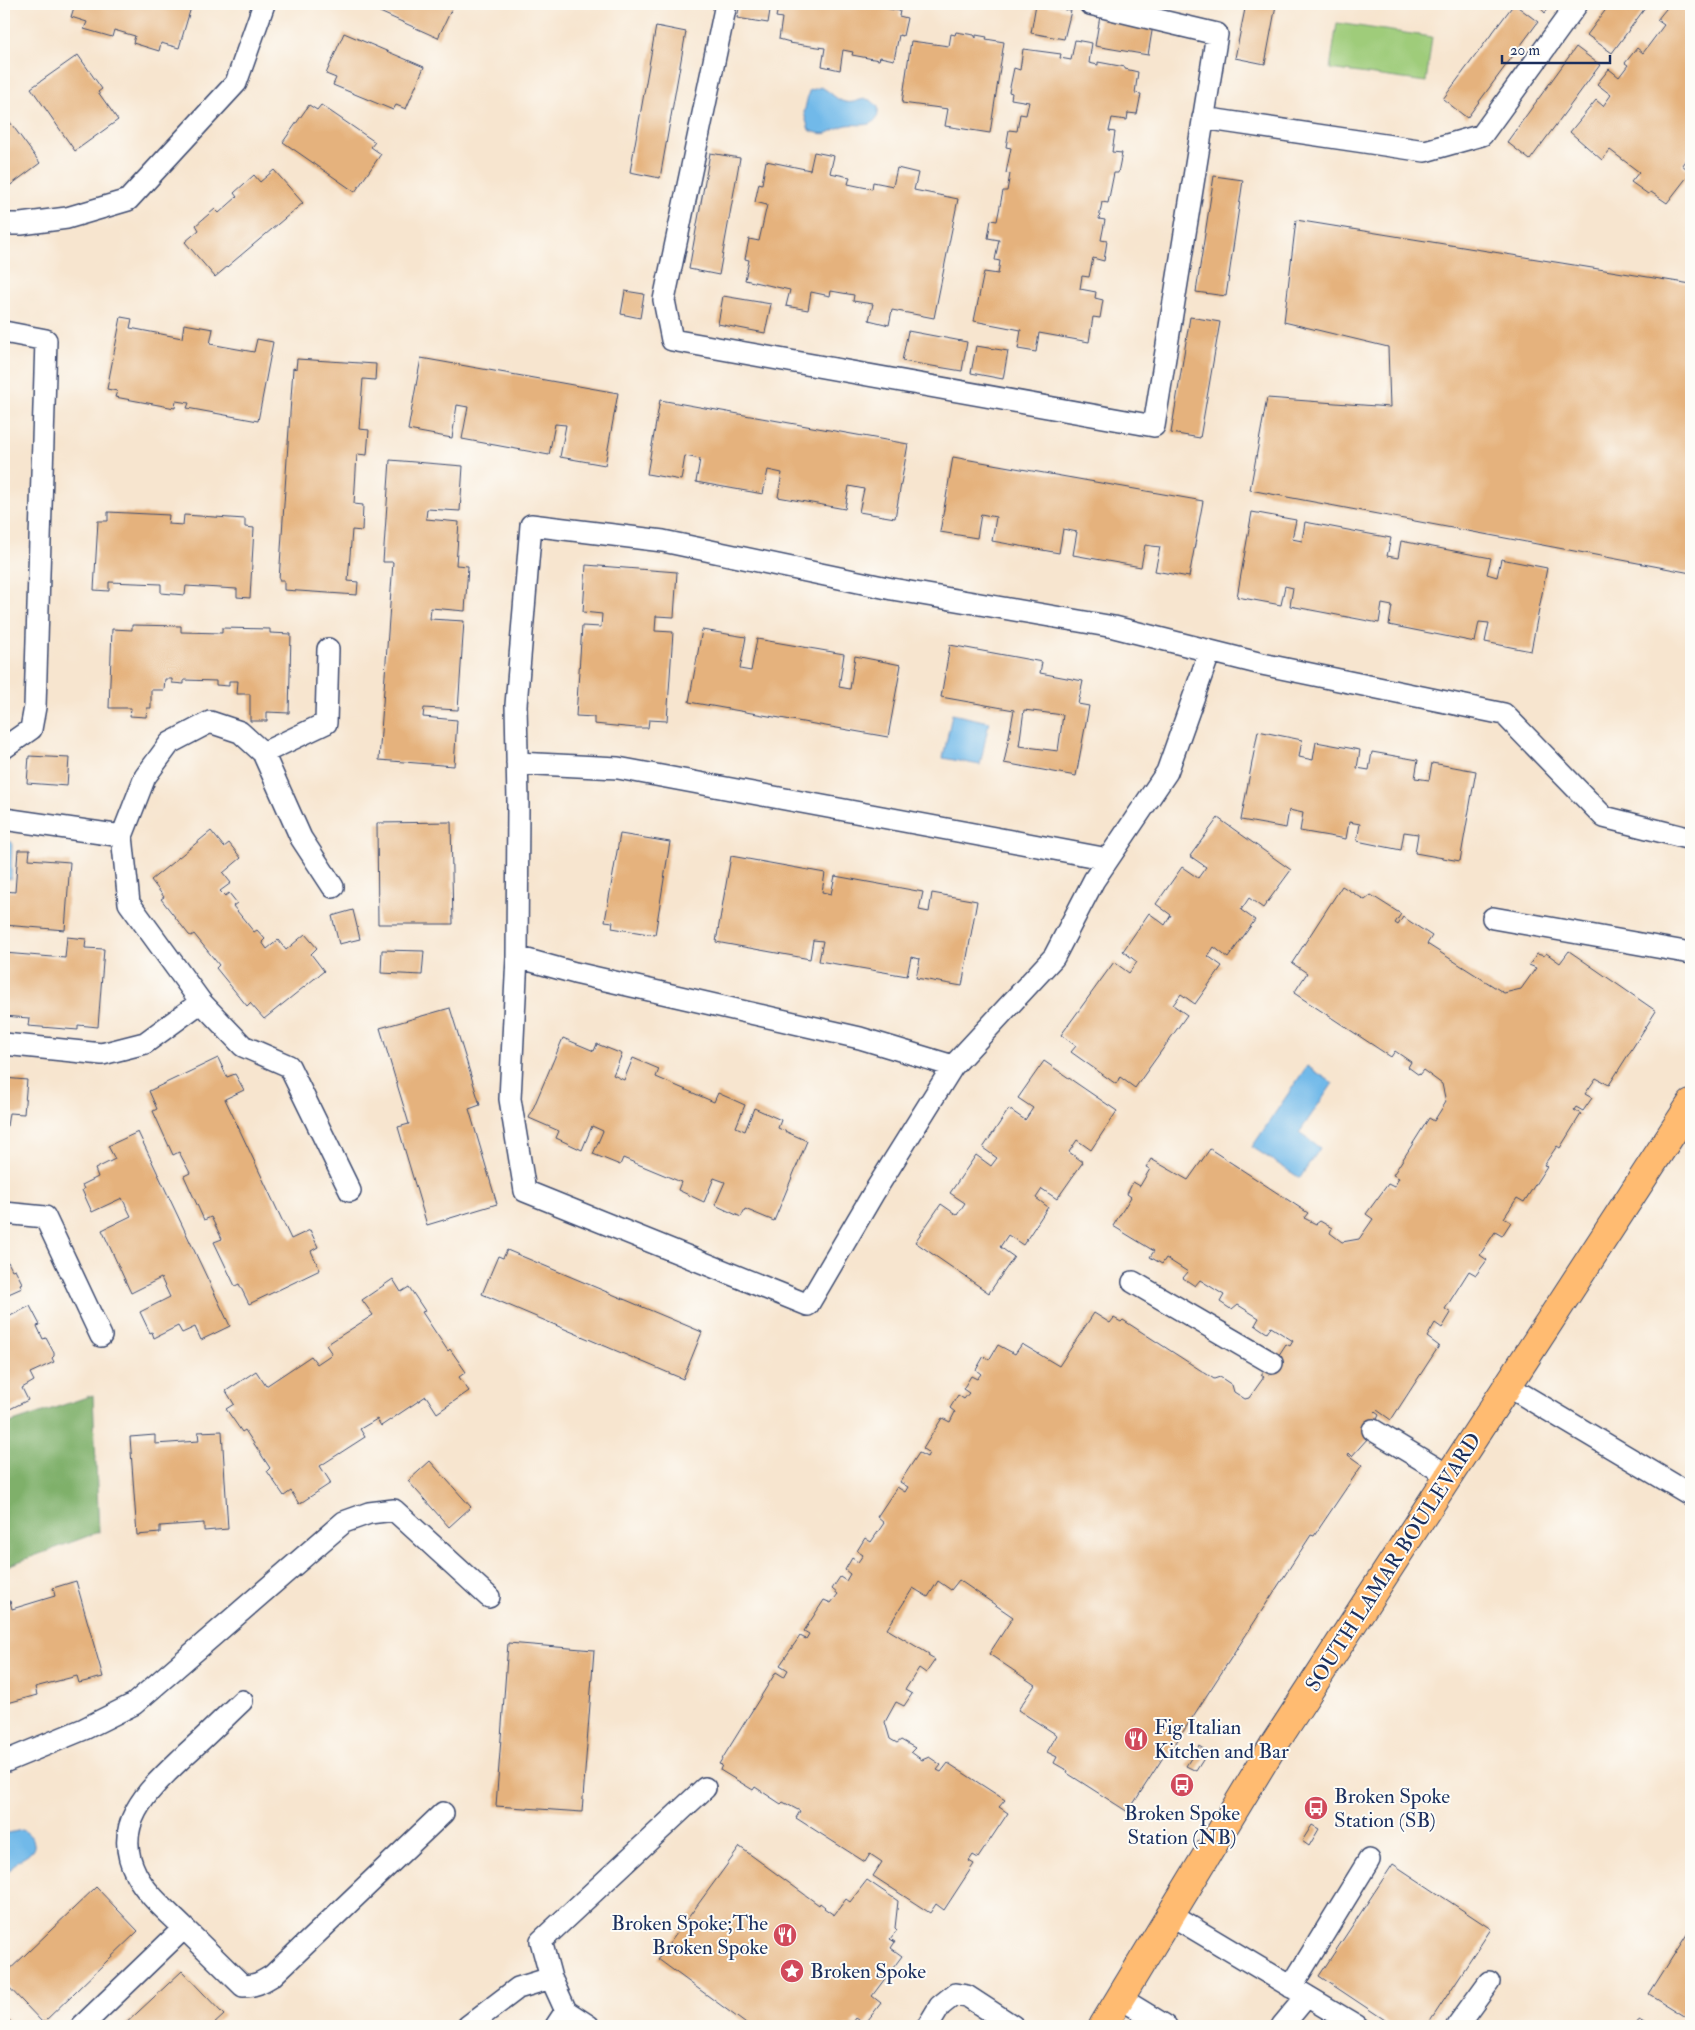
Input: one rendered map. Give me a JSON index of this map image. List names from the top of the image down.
{
  "streets": {
    "main road": ["SOUTH LAMAR BOULEVARD"]
  },
  "places": {
    "restaurant": ["Fig Italian Kitchen and Bar", "Broken Spoke;The Broken Spoke"],
    "bus stop": ["Broken Spoke Station (NB)", "Broken Spoke Station (SB)"],
    "place": ["Broken Spoke"]
  },
  "scale_bar": "20 m"
}
